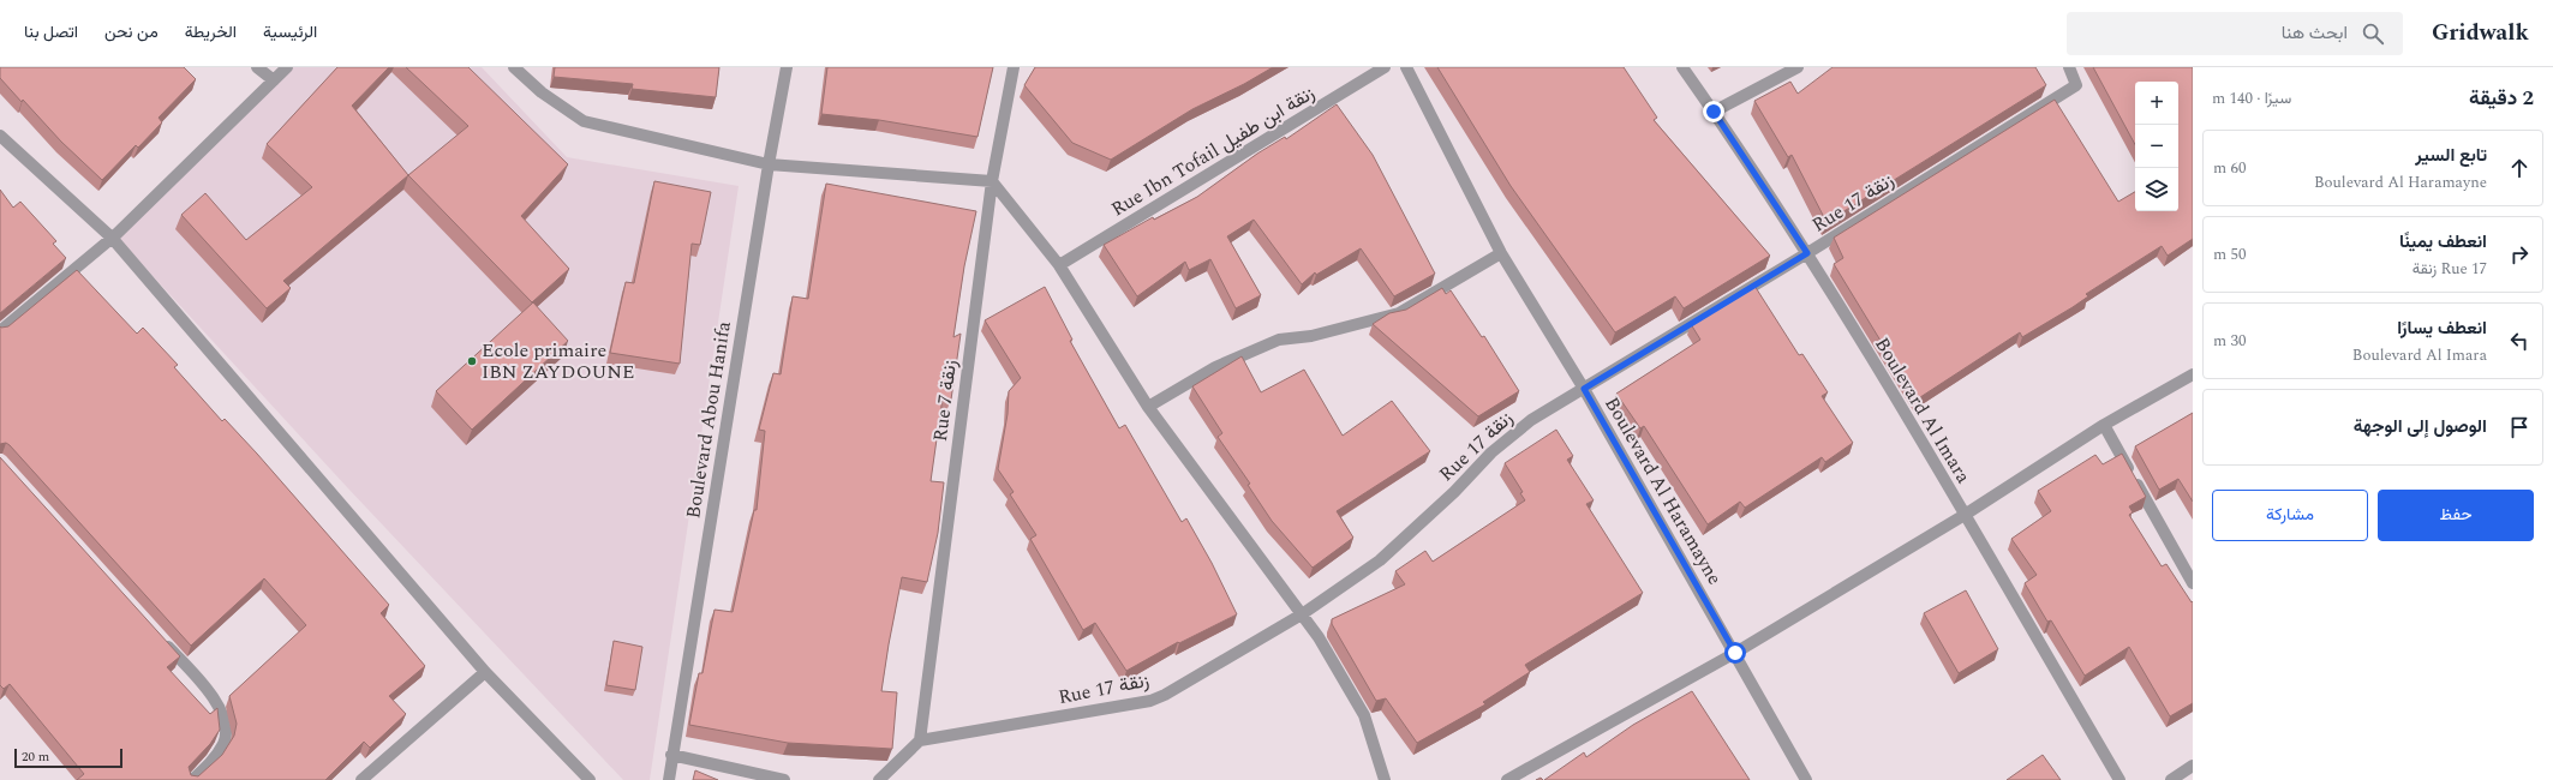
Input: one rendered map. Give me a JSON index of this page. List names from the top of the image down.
{
  "streets": {
    "street": [
      "Rue Ibn Tofail زنقة ابن طفيل",
      "Rue 17 زنقة",
      "Rue 7 زنقة",
      "Boulevard Al Imara",
      "Boulevard Abou Hanifa",
      "Boulevard Al Haramayne"
    ]
  },
  "crossings": [
    ["Rue 17 زنقة", "Rue 7 زنقة"],
    ["Rue 17 زنقة", "Boulevard Al Imara"],
    ["Rue 17 زنقة", "Boulevard Al Haramayne"]
  ],
  "places": ["Ecole primaire IBN ZAYDOUNE"],
  "scale_bar": "20 m",
  "page": {
    "header": "Gridwalk",
    "search": "ابحث هنا",
    "nav": [
      "الرئيسية",
      "الخريطة",
      "من نحن",
      "اتصل بنا"
    ],
    "heading": ["2 دقيقة", "سيرًا · 140 m"],
    "map_buttons": ["+", "−"],
    "list": [
      ["تابع السير", "Boulevard Al Haramayne", "60 m"],
      ["انعطف يمينًا", "Rue 17 زنقة", "50 m"],
      ["انعطف يسارًا", "Boulevard Al Imara", "30 m"],
      "الوصول إلى الوجهة"
    ],
    "buttons": ["حفظ", "مشاركة"],
    "scale": "20 m"
  }
}
